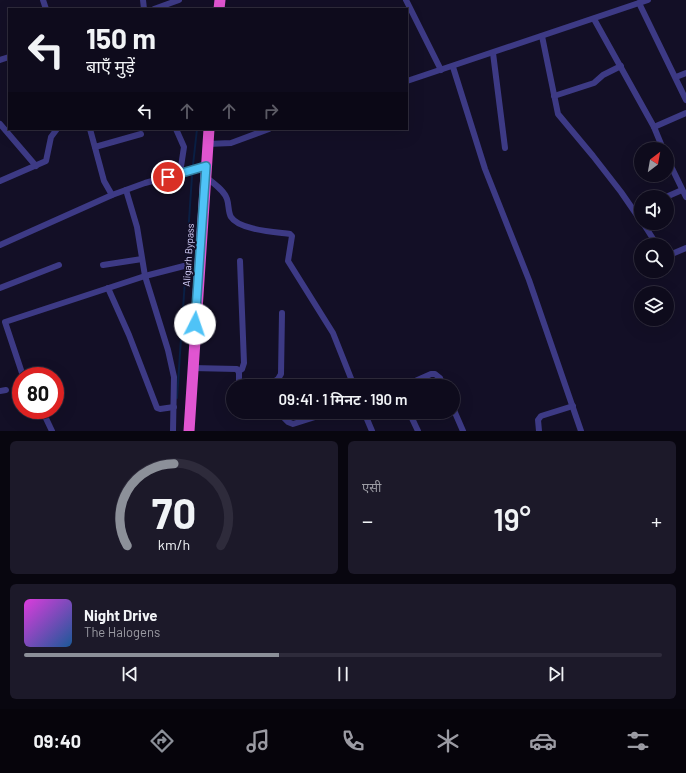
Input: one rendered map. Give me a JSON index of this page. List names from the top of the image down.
{
  "streets": {
    "highway": ["Aligarh Bypass"]
  },
  "north": "top right",
  "page": {
    "turn": ["150 m", "बाएँ मुड़ें"],
    "limit": "80",
    "trip": "09:41 · 1 मिनट · 190 m",
    "tile": "एसी",
    "heat": ["−", "19°", "+"],
    "song": ["Night Drive", "The Halogens"],
    "tabs": "09:40",
    "gauge": ["70", "km/h"]
  }
}
